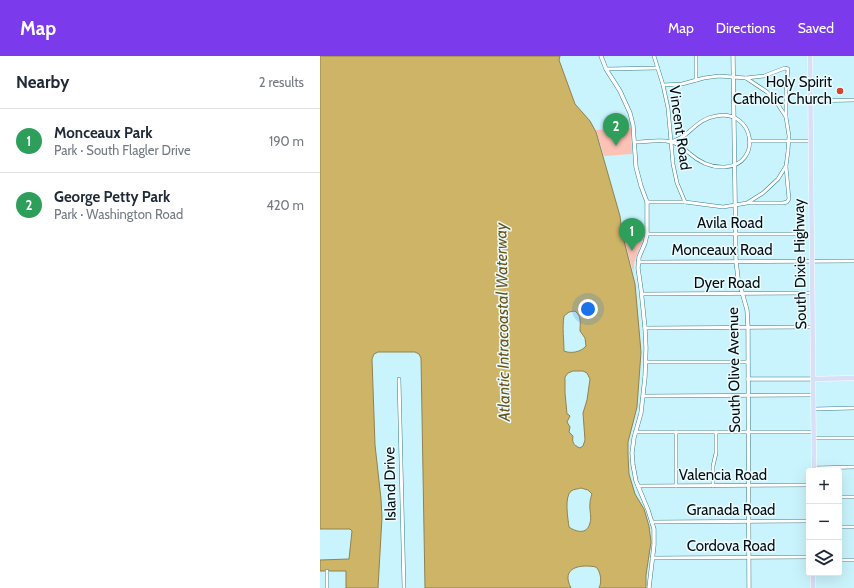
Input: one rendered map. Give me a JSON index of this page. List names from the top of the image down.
{
  "streets": {
    "main road": ["South Dixie Highway"],
    "street": [
      "Vincent Road",
      "Avila Road",
      "Monceaux Road",
      "Dyer Road",
      "South Olive Avenue",
      "Valencia Road",
      "Island Drive",
      "Granada Road",
      "Cordova Road"
    ]
  },
  "crossings": [
    ["Avila Road", "South Dixie Highway"],
    ["Avila Road", "South Olive Avenue"],
    ["Monceaux Road", "South Dixie Highway"],
    ["Monceaux Road", "South Olive Avenue"],
    ["South Dixie Highway", "Dyer Road"],
    ["Dyer Road", "South Olive Avenue"],
    ["South Olive Avenue", "Valencia Road"],
    ["South Olive Avenue", "Granada Road"],
    ["South Olive Avenue", "Cordova Road"]
  ],
  "water": ["Atlantic Intracoastal Waterway"],
  "places": ["Holy Spirit Catholic Church"],
  "page": {
    "header": "Map",
    "nav": ["Map", "Directions", "Saved"],
    "heading": ["Nearby", "2 results"],
    "list": [
      {
        "mark": "1",
        "name": "Monceaux Park",
        "note": "Park · South Flagler Drive",
        "value": "190 m"
      },
      {
        "mark": "2",
        "name": "George Petty Park",
        "note": "Park · Washington Road",
        "value": "420 m"
      }
    ],
    "pins": ["2", "1"],
    "map_buttons": ["+", "−"]
  }
}
